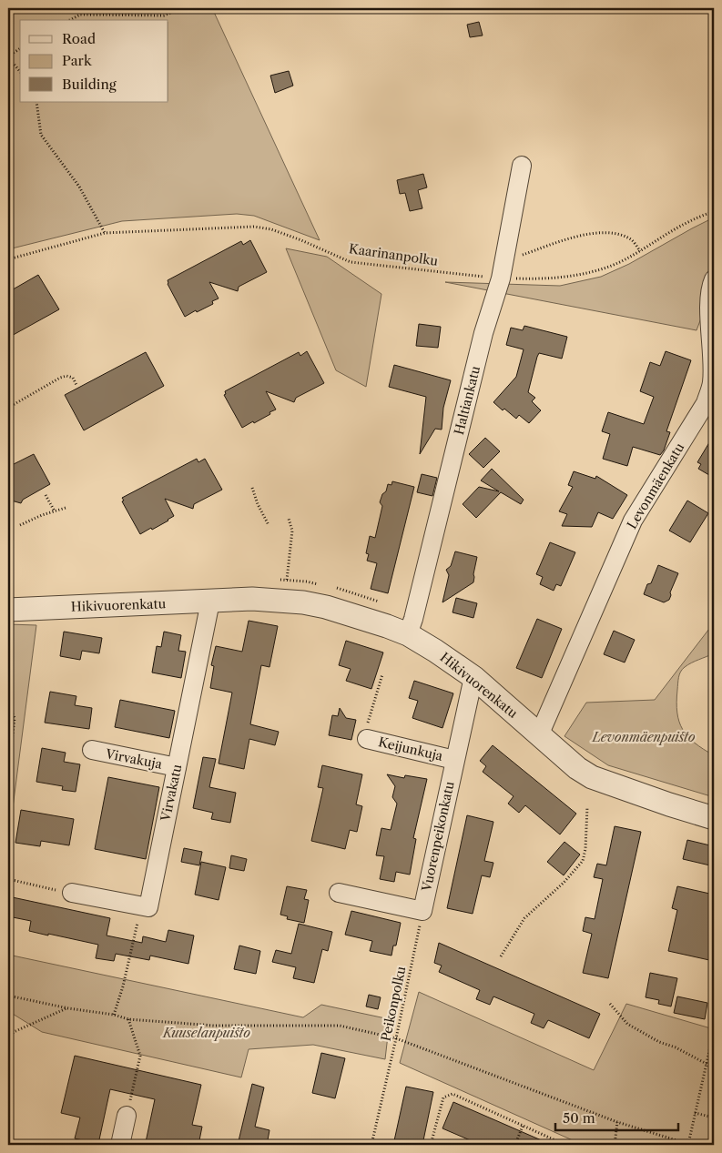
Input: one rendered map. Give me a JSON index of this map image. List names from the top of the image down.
{
  "streets": {
    "street": [
      "Haltiankatu",
      "Levonmäenkatu",
      "Hikivuorenkatu",
      "Keijunkuja",
      "Virvakuja",
      "Virvakatu",
      "Vuorenpeikonkatu"
    ],
    "path": ["Kaarinanpolku", "Peikonpolku"]
  },
  "crossings": [
    ["Kaarinanpolku", "Haltiankatu"],
    ["Haltiankatu", "Hikivuorenkatu"],
    ["Levonmäenkatu", "Hikivuorenkatu"],
    ["Hikivuorenkatu", "Virvakatu"],
    ["Hikivuorenkatu", "Vuorenpeikonkatu"],
    ["Keijunkuja", "Vuorenpeikonkatu"],
    ["Virvakuja", "Virvakatu"],
    ["Vuorenpeikonkatu", "Peikonpolku"]
  ],
  "parks": ["Levonmäenpuisto", "Kuuselanpuisto"],
  "legend": ["Road", "Park", "Building"],
  "scale_bar": "50 m"
}
